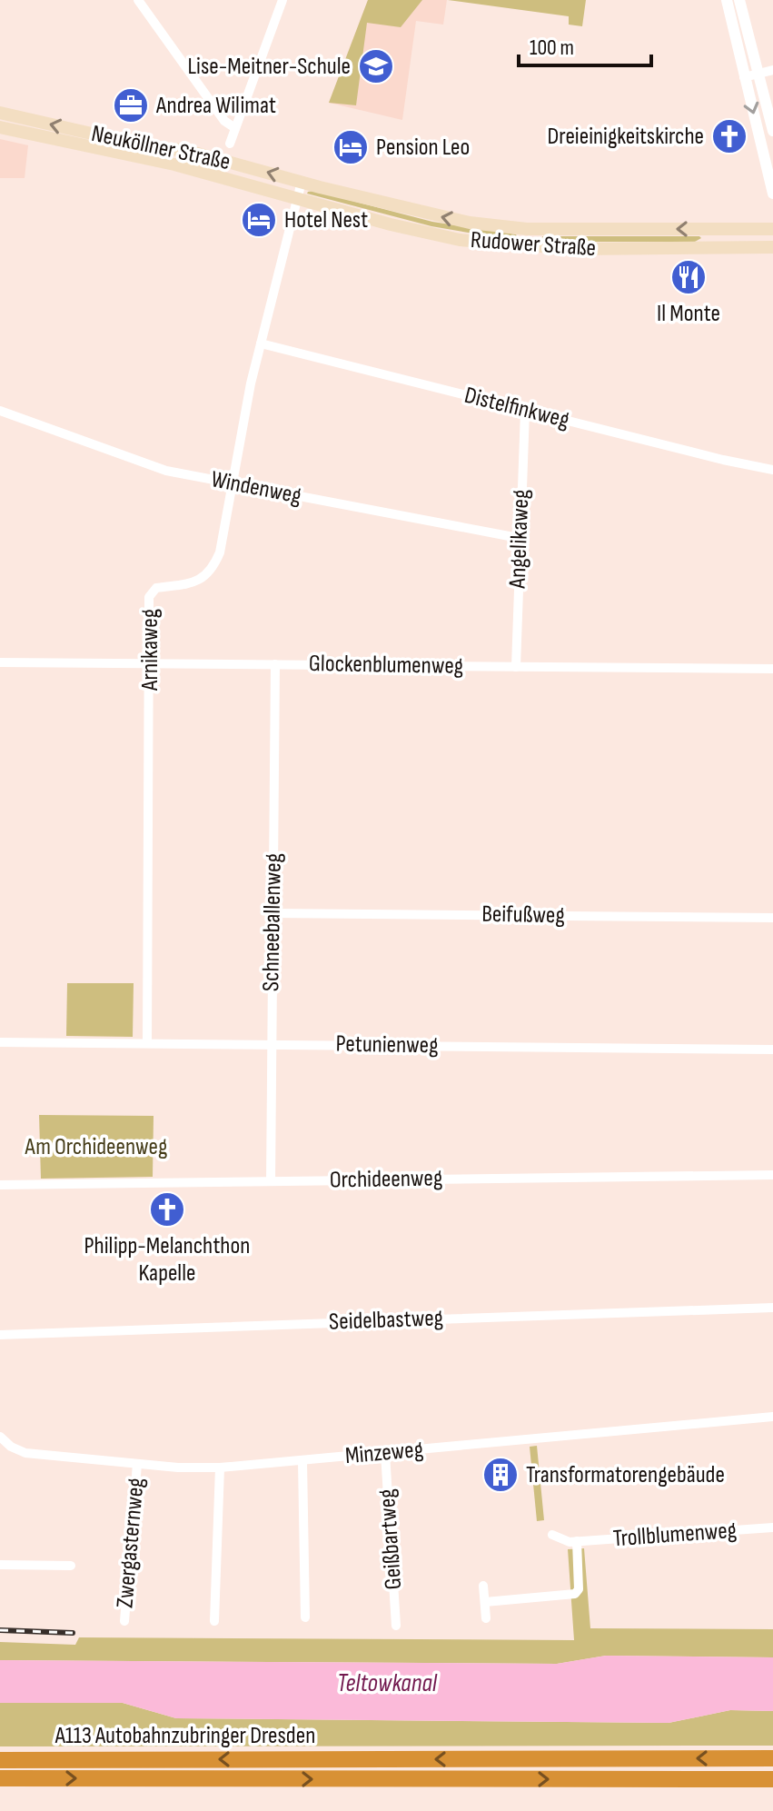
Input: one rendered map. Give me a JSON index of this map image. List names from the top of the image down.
{
  "streets": {
    "highway": ["A113 Autobahnzubringer Dresden"],
    "main road": ["Neuköllner Straße", "Rudower Straße"],
    "street": [
      "Distelfinkweg",
      "Windenweg",
      "Angelikaweg",
      "Arnikaweg",
      "Glockenblumenweg",
      "Beifußweg",
      "Schneeballenweg",
      "Petunienweg",
      "Orchideenweg",
      "Seidelbastweg",
      "Minzeweg",
      "Trollblumenweg",
      "Geißbartweg",
      "Zwergasternweg"
    ]
  },
  "crossings": [
    ["Neuköllner Straße", "Rudower Straße"],
    ["Neuköllner Straße", "Arnikaweg"],
    ["Rudower Straße", "Arnikaweg"],
    ["Distelfinkweg", "Angelikaweg"],
    ["Distelfinkweg", "Arnikaweg"],
    ["Windenweg", "Angelikaweg"],
    ["Windenweg", "Arnikaweg"],
    ["Angelikaweg", "Glockenblumenweg"],
    ["Arnikaweg", "Glockenblumenweg"],
    ["Arnikaweg", "Petunienweg"],
    ["Glockenblumenweg", "Schneeballenweg"],
    ["Beifußweg", "Schneeballenweg"],
    ["Schneeballenweg", "Petunienweg"],
    ["Schneeballenweg", "Orchideenweg"],
    ["Minzeweg", "Geißbartweg"],
    ["Minzeweg", "Zwergasternweg"]
  ],
  "water": ["Teltowkanal"],
  "parks": ["Am Orchideenweg"],
  "places": {
    "school or university": ["Lise-Meitner-Schule"],
    "office": ["Andrea Wilimat"],
    "church": ["Dreieinigkeitskirche", "Philipp-Melanchthon Kapelle"],
    "hotel": ["Pension Leo", "Hotel Nest"],
    "restaurant": ["Il Monte"],
    "building": ["Transformatorengebäude"]
  },
  "scale_bar": "100 m"
}
